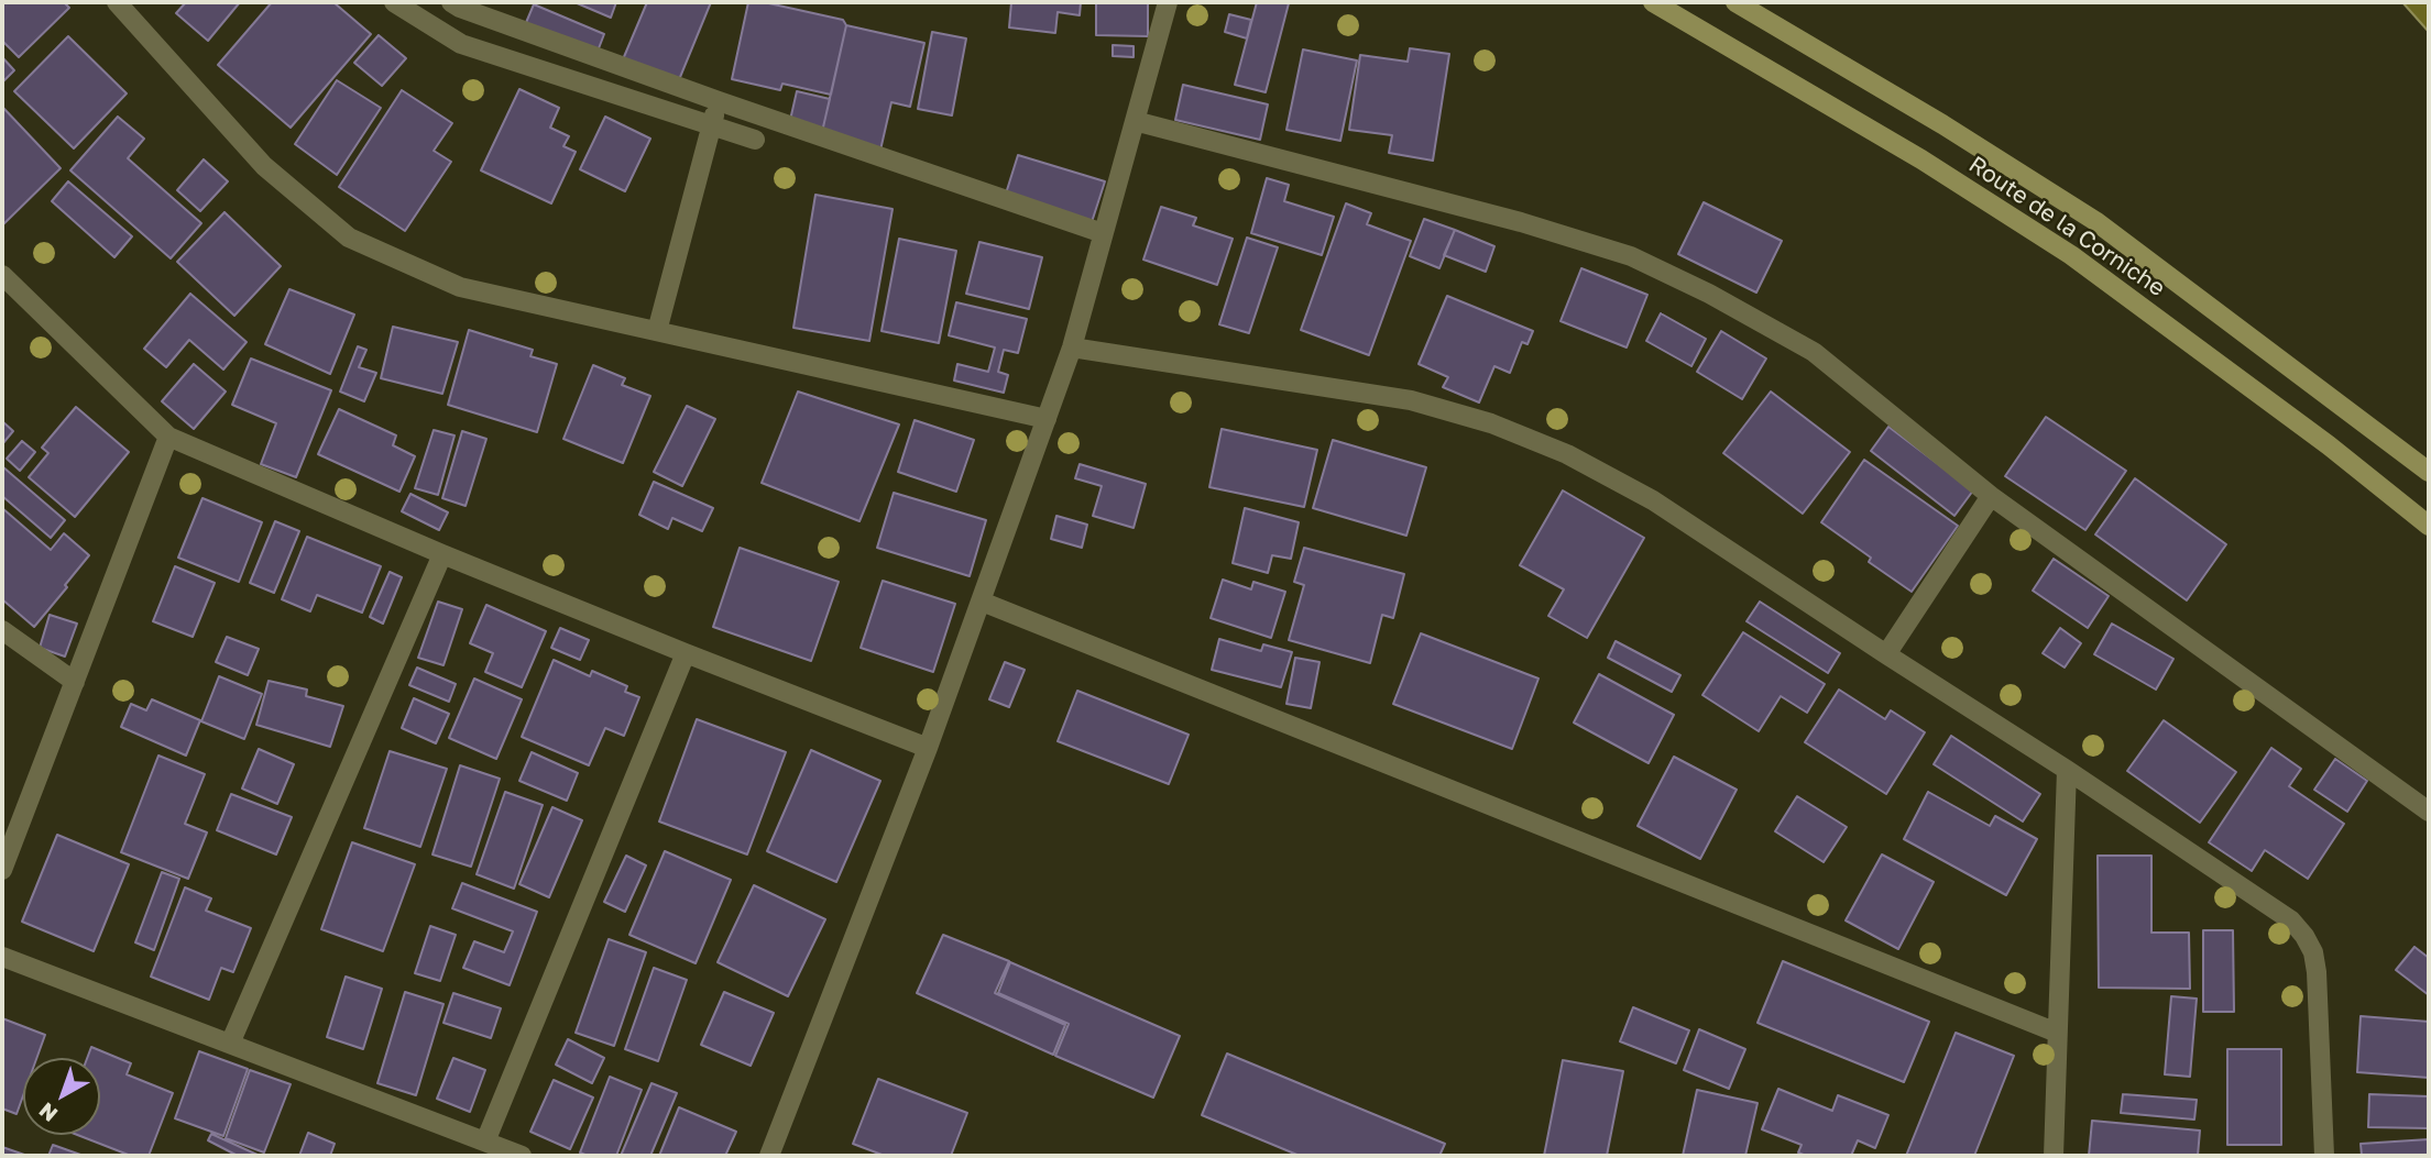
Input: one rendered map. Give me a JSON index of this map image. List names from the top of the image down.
{
  "streets": {
    "main road": ["Route de la Corniche"]
  },
  "north": "bottom left"
}
